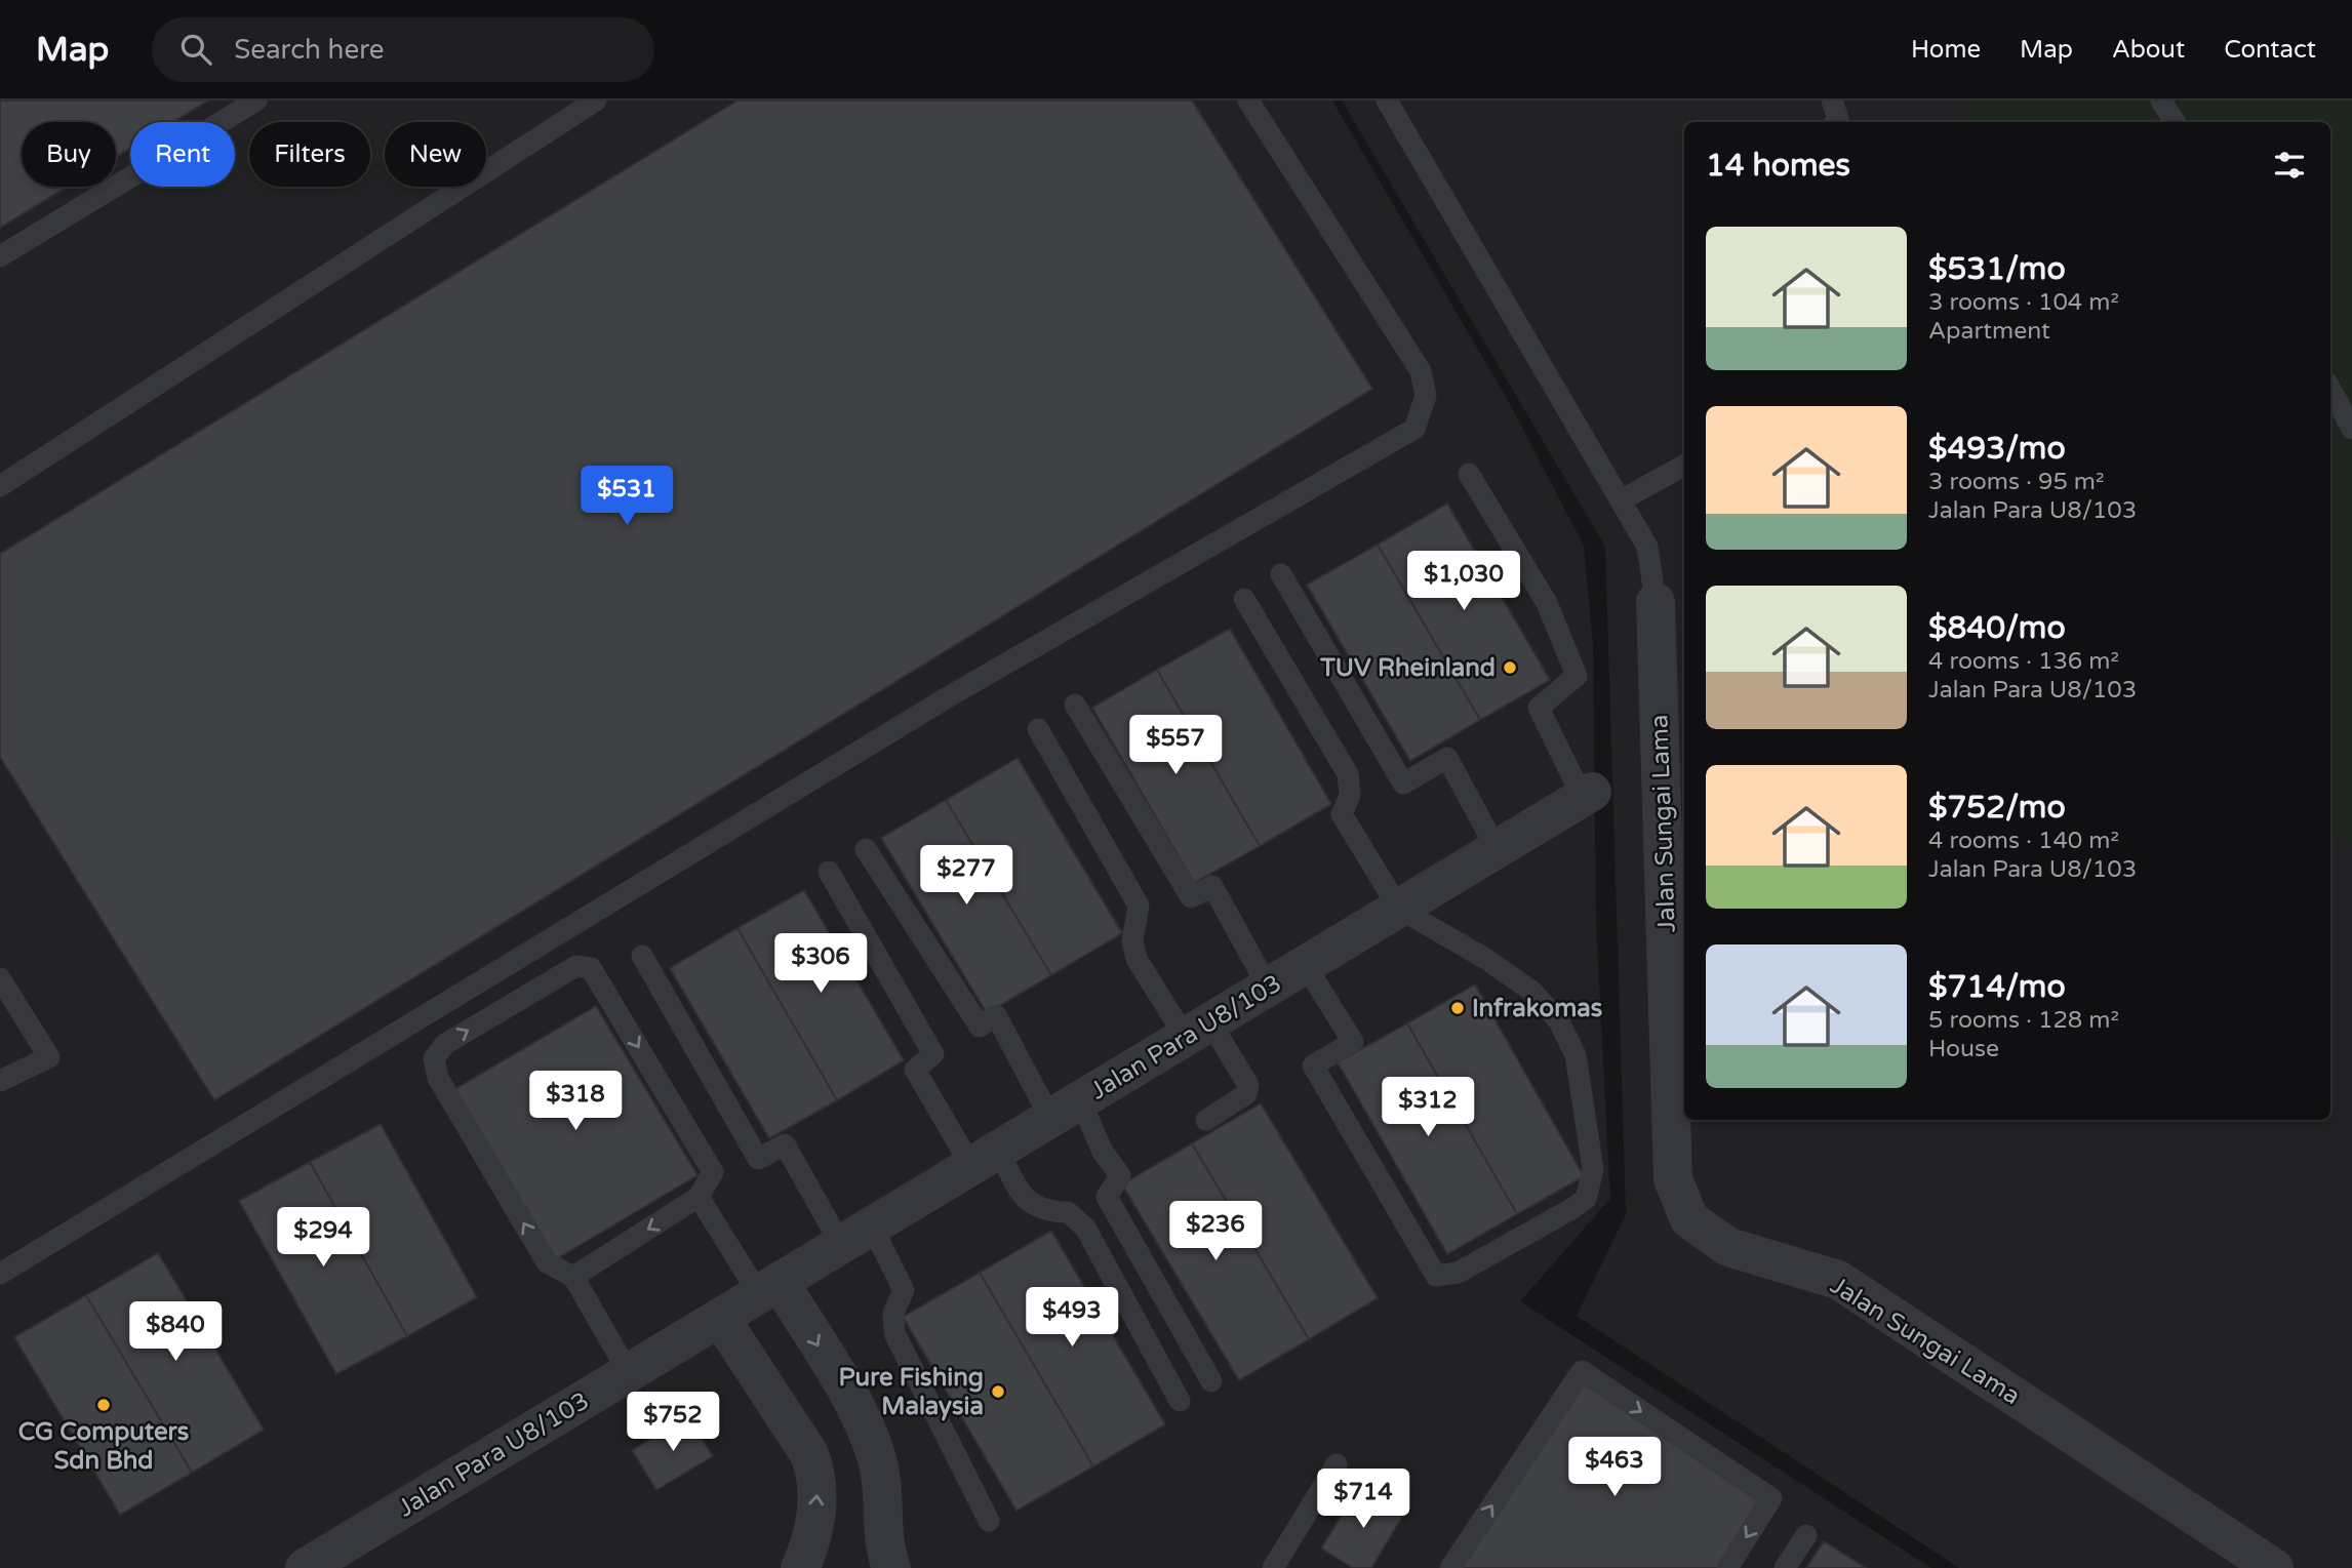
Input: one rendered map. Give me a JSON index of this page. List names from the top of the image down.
{
  "streets": {
    "street": ["Jalan Sungai Lama", "Jalan Para U8/103"]
  },
  "places": [
    "TUV Rheinland",
    "Infrakomas",
    "Pure Fishing Malaysia",
    "CG Computers Sdn Bhd"
  ],
  "page": {
    "header": "Map",
    "search": "Search here",
    "nav": [
      "Home",
      "Map",
      "About",
      "Contact"
    ],
    "chip": [
      "Buy",
      "Rent",
      "Filters",
      "New"
    ],
    "heading": "14 homes",
    "list": [
      {
        "name": "$531/mo",
        "note": "3 rooms · 104 m² · Apartment"
      },
      {
        "name": "$493/mo",
        "note": "3 rooms · 95 m² · Jalan Para U8/103"
      },
      {
        "name": "$840/mo",
        "note": "4 rooms · 136 m² · Jalan Para U8/103"
      },
      {
        "name": "$752/mo",
        "note": "4 rooms · 140 m² · Jalan Para U8/103"
      },
      {
        "name": "$714/mo",
        "note": "5 rooms · 128 m² · House"
      }
    ],
    "price": [
      "$531",
      "$1,030",
      "$557",
      "$277",
      "$306",
      "$318",
      "$312",
      "$236",
      "$294",
      "$493",
      "$840",
      "$752",
      "$463",
      "$714"
    ]
  }
}
